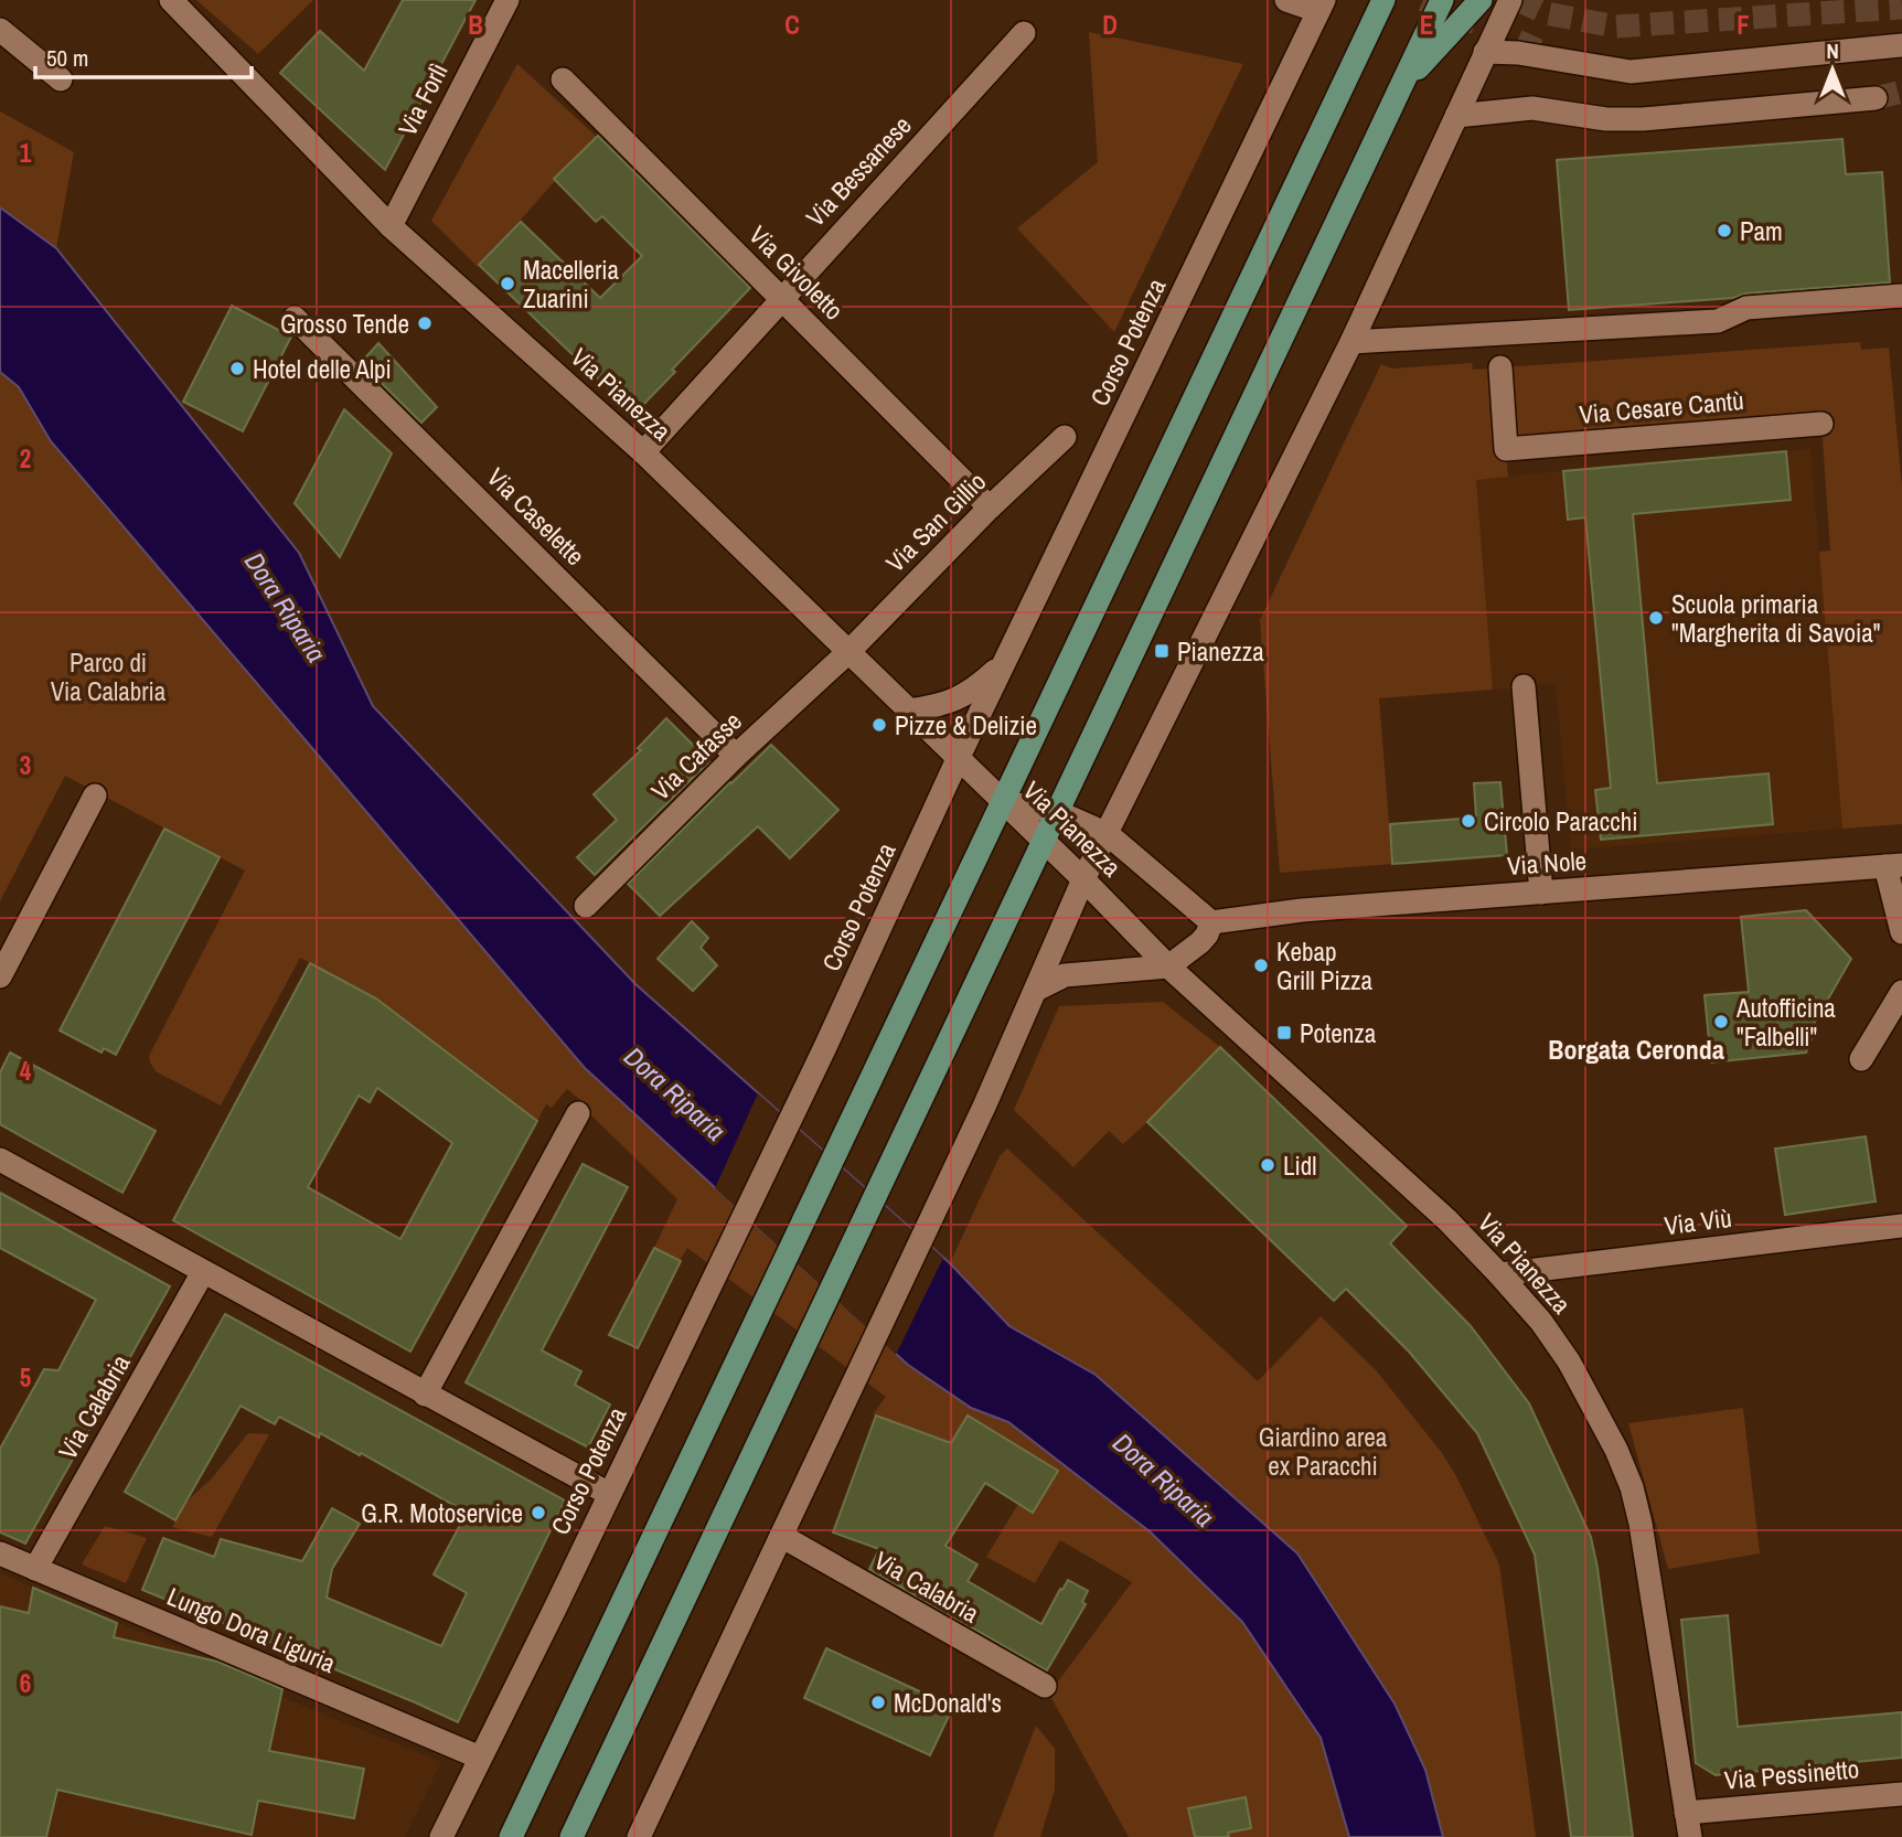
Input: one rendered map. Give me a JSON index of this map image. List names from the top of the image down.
{
  "streets": {
    "street": [
      "Via Forlì",
      "Via Bessanese",
      "Via Givoletto",
      "Corso Potenza",
      "Via Pianezza",
      "Via Cesare Cantù",
      "Via Caselette",
      "Via San Gillio",
      "Via Cafasse",
      "Via Nole",
      "Via Viù",
      "Via Calabria",
      "Lungo Dora Liguria",
      "Via Pessinetto"
    ]
  },
  "crossings": [
    ["Via Forlì", "Via Pianezza"],
    ["Via Bessanese", "Via Givoletto"],
    ["Via Bessanese", "Via Pianezza"],
    ["Via Givoletto", "Via San Gillio"],
    ["Corso Potenza", "Via Pianezza"],
    ["Corso Potenza", "Lungo Dora Liguria"],
    ["Via Pianezza", "Via San Gillio"],
    ["Via Pianezza", "Via Cafasse"],
    ["Via Pianezza", "Via Viù"],
    ["Via Pianezza", "Via Pessinetto"],
    ["Via Caselette", "Via Cafasse"],
    ["Via San Gillio", "Via Cafasse"],
    ["Via Calabria", "Lungo Dora Liguria"]
  ],
  "districts": ["Borgata Ceronda"],
  "water": ["Dora Riparia"],
  "parks": ["Parco di Via Calabria", "Giardino area ex Paracchi"],
  "places": {
    "other": [
      "Pam",
      "Macelleria Zuarini",
      "Grosso Tende",
      "Hotel delle Alpi",
      "Scuola primaria \"Margherita di Savoia\"",
      "Pizze & Delizie",
      "Circolo Paracchi",
      "Kebap Grill Pizza",
      "Autofficina \"Falbelli\"",
      "Lidl",
      "G.R. Motoservice",
      "McDonald's"
    ],
    "transit": ["Pianezza", "Potenza"]
  },
  "scale_bar": "50 m",
  "north": "top",
  "grid": {
    "columns": [
      "B",
      "C",
      "D",
      "E",
      "F"
    ],
    "rows": [
      "1",
      "2",
      "3",
      "4",
      "5",
      "6"
    ]
  }
}
